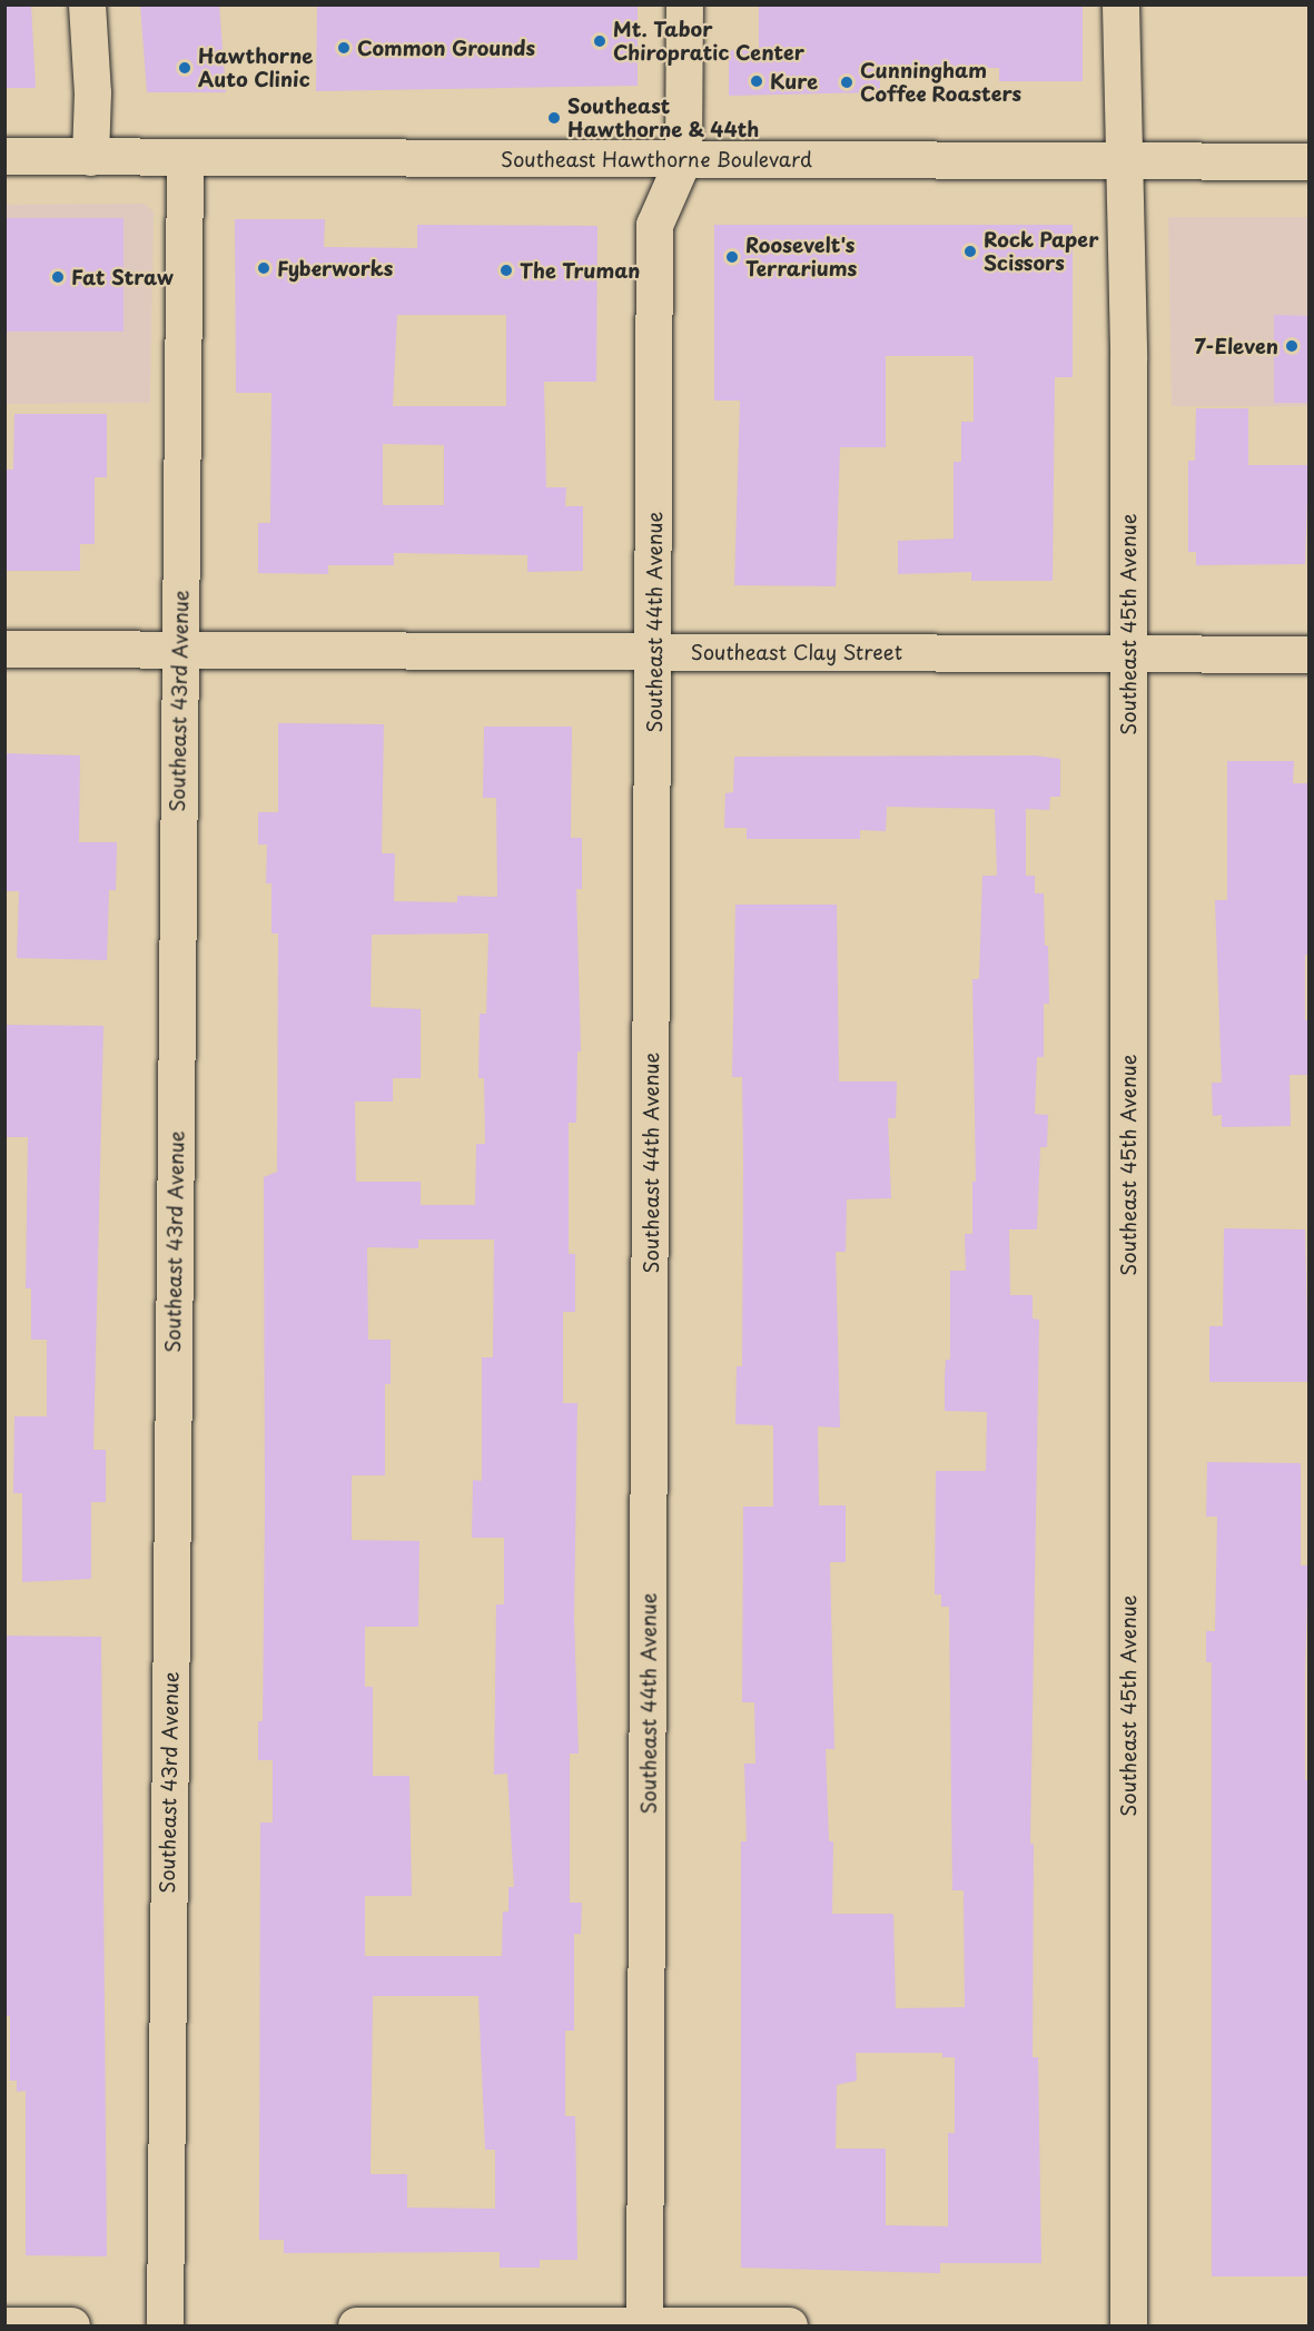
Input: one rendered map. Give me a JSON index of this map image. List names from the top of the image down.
{
  "streets": {
    "street": [
      "Southeast Hawthorne Boulevard",
      "Southeast 44th Avenue",
      "Southeast 45th Avenue",
      "Southeast Clay Street",
      "Southeast 43rd Avenue"
    ]
  },
  "crossings": [
    ["Southeast Hawthorne Boulevard", "Southeast 44th Avenue"],
    ["Southeast Hawthorne Boulevard", "Southeast 45th Avenue"],
    ["Southeast Hawthorne Boulevard", "Southeast 43rd Avenue"],
    ["Southeast 44th Avenue", "Southeast Clay Street"],
    ["Southeast 45th Avenue", "Southeast Clay Street"],
    ["Southeast Clay Street", "Southeast 43rd Avenue"]
  ],
  "places": [
    "Mt. Tabor Chiropratic Center",
    "Common Grounds",
    "Hawthorne Auto Clinic",
    "Kure",
    "Cunningham Coffee Roasters",
    "Southeast Hawthorne & 44th",
    "Rock Paper Scissors",
    "Roosevelt's Terrariums",
    "Fyberworks",
    "The Truman",
    "Fat Straw",
    "7-Eleven"
  ]
}
